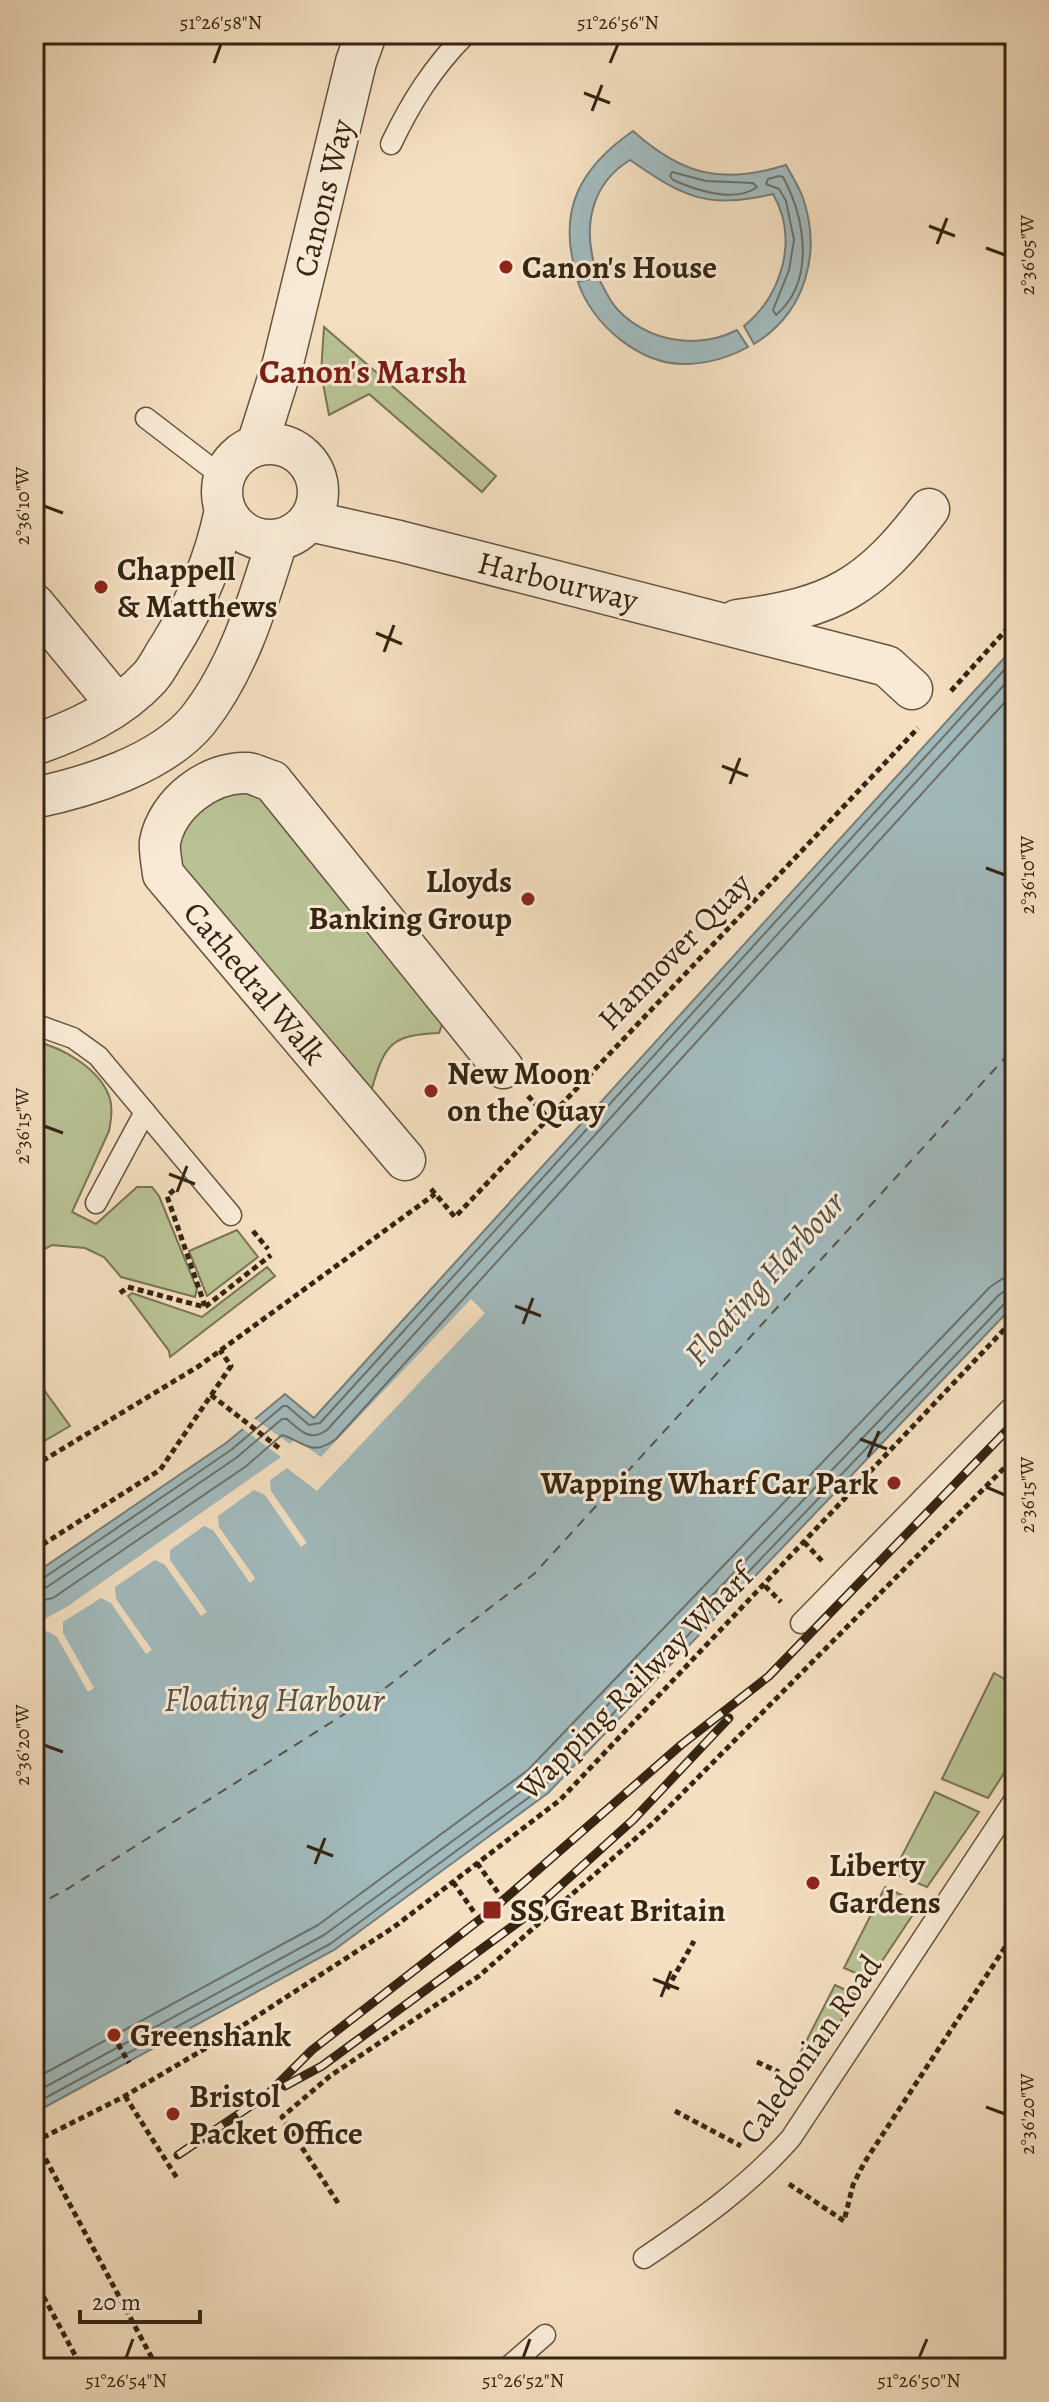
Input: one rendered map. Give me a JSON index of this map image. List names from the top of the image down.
{
  "streets": {
    "street": ["Canons Way", "Harbourway", "Cathedral Walk"],
    "lane": ["Caledonian Road"],
    "path": ["Hannover Quay", "Wapping Railway Wharf"]
  },
  "crossings": [
    ["Canons Way", "Harbourway"],
    ["Harbourway", "Hannover Quay"]
  ],
  "districts": ["Canon's Marsh"],
  "water": ["Floating Harbour"],
  "places": {
    "other": [
      "Canon's House",
      "Chappell & Matthews",
      "Lloyds Banking Group",
      "New Moon on the Quay",
      "Wapping Wharf Car Park",
      "Liberty Gardens",
      "Greenshank",
      "Bristol Packet Office"
    ],
    "transit": ["SS Great Britain"]
  },
  "scale_bar": "20 m",
  "coordinates": [
    "51°26'58\"N",
    "51°26'56\"N",
    "2°36'05\"W",
    "2°36'10\"W",
    "2°36'15\"W",
    "2°36'20\"W",
    "51°26'54\"N",
    "51°26'52\"N",
    "51°26'50\"N"
  ]
}
